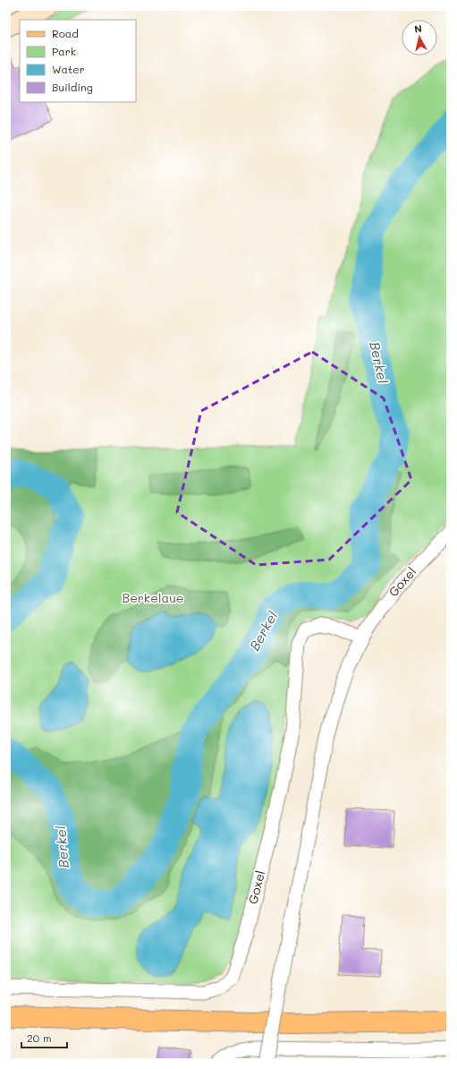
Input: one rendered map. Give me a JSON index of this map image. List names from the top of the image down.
{
  "streets": {
    "street": ["Goxel"]
  },
  "water": ["Berkel"],
  "parks": ["Berkelaue"],
  "legend": [
    "Road",
    "Park",
    "Water",
    "Building"
  ],
  "scale_bar": "20 m",
  "north": "top"
}
